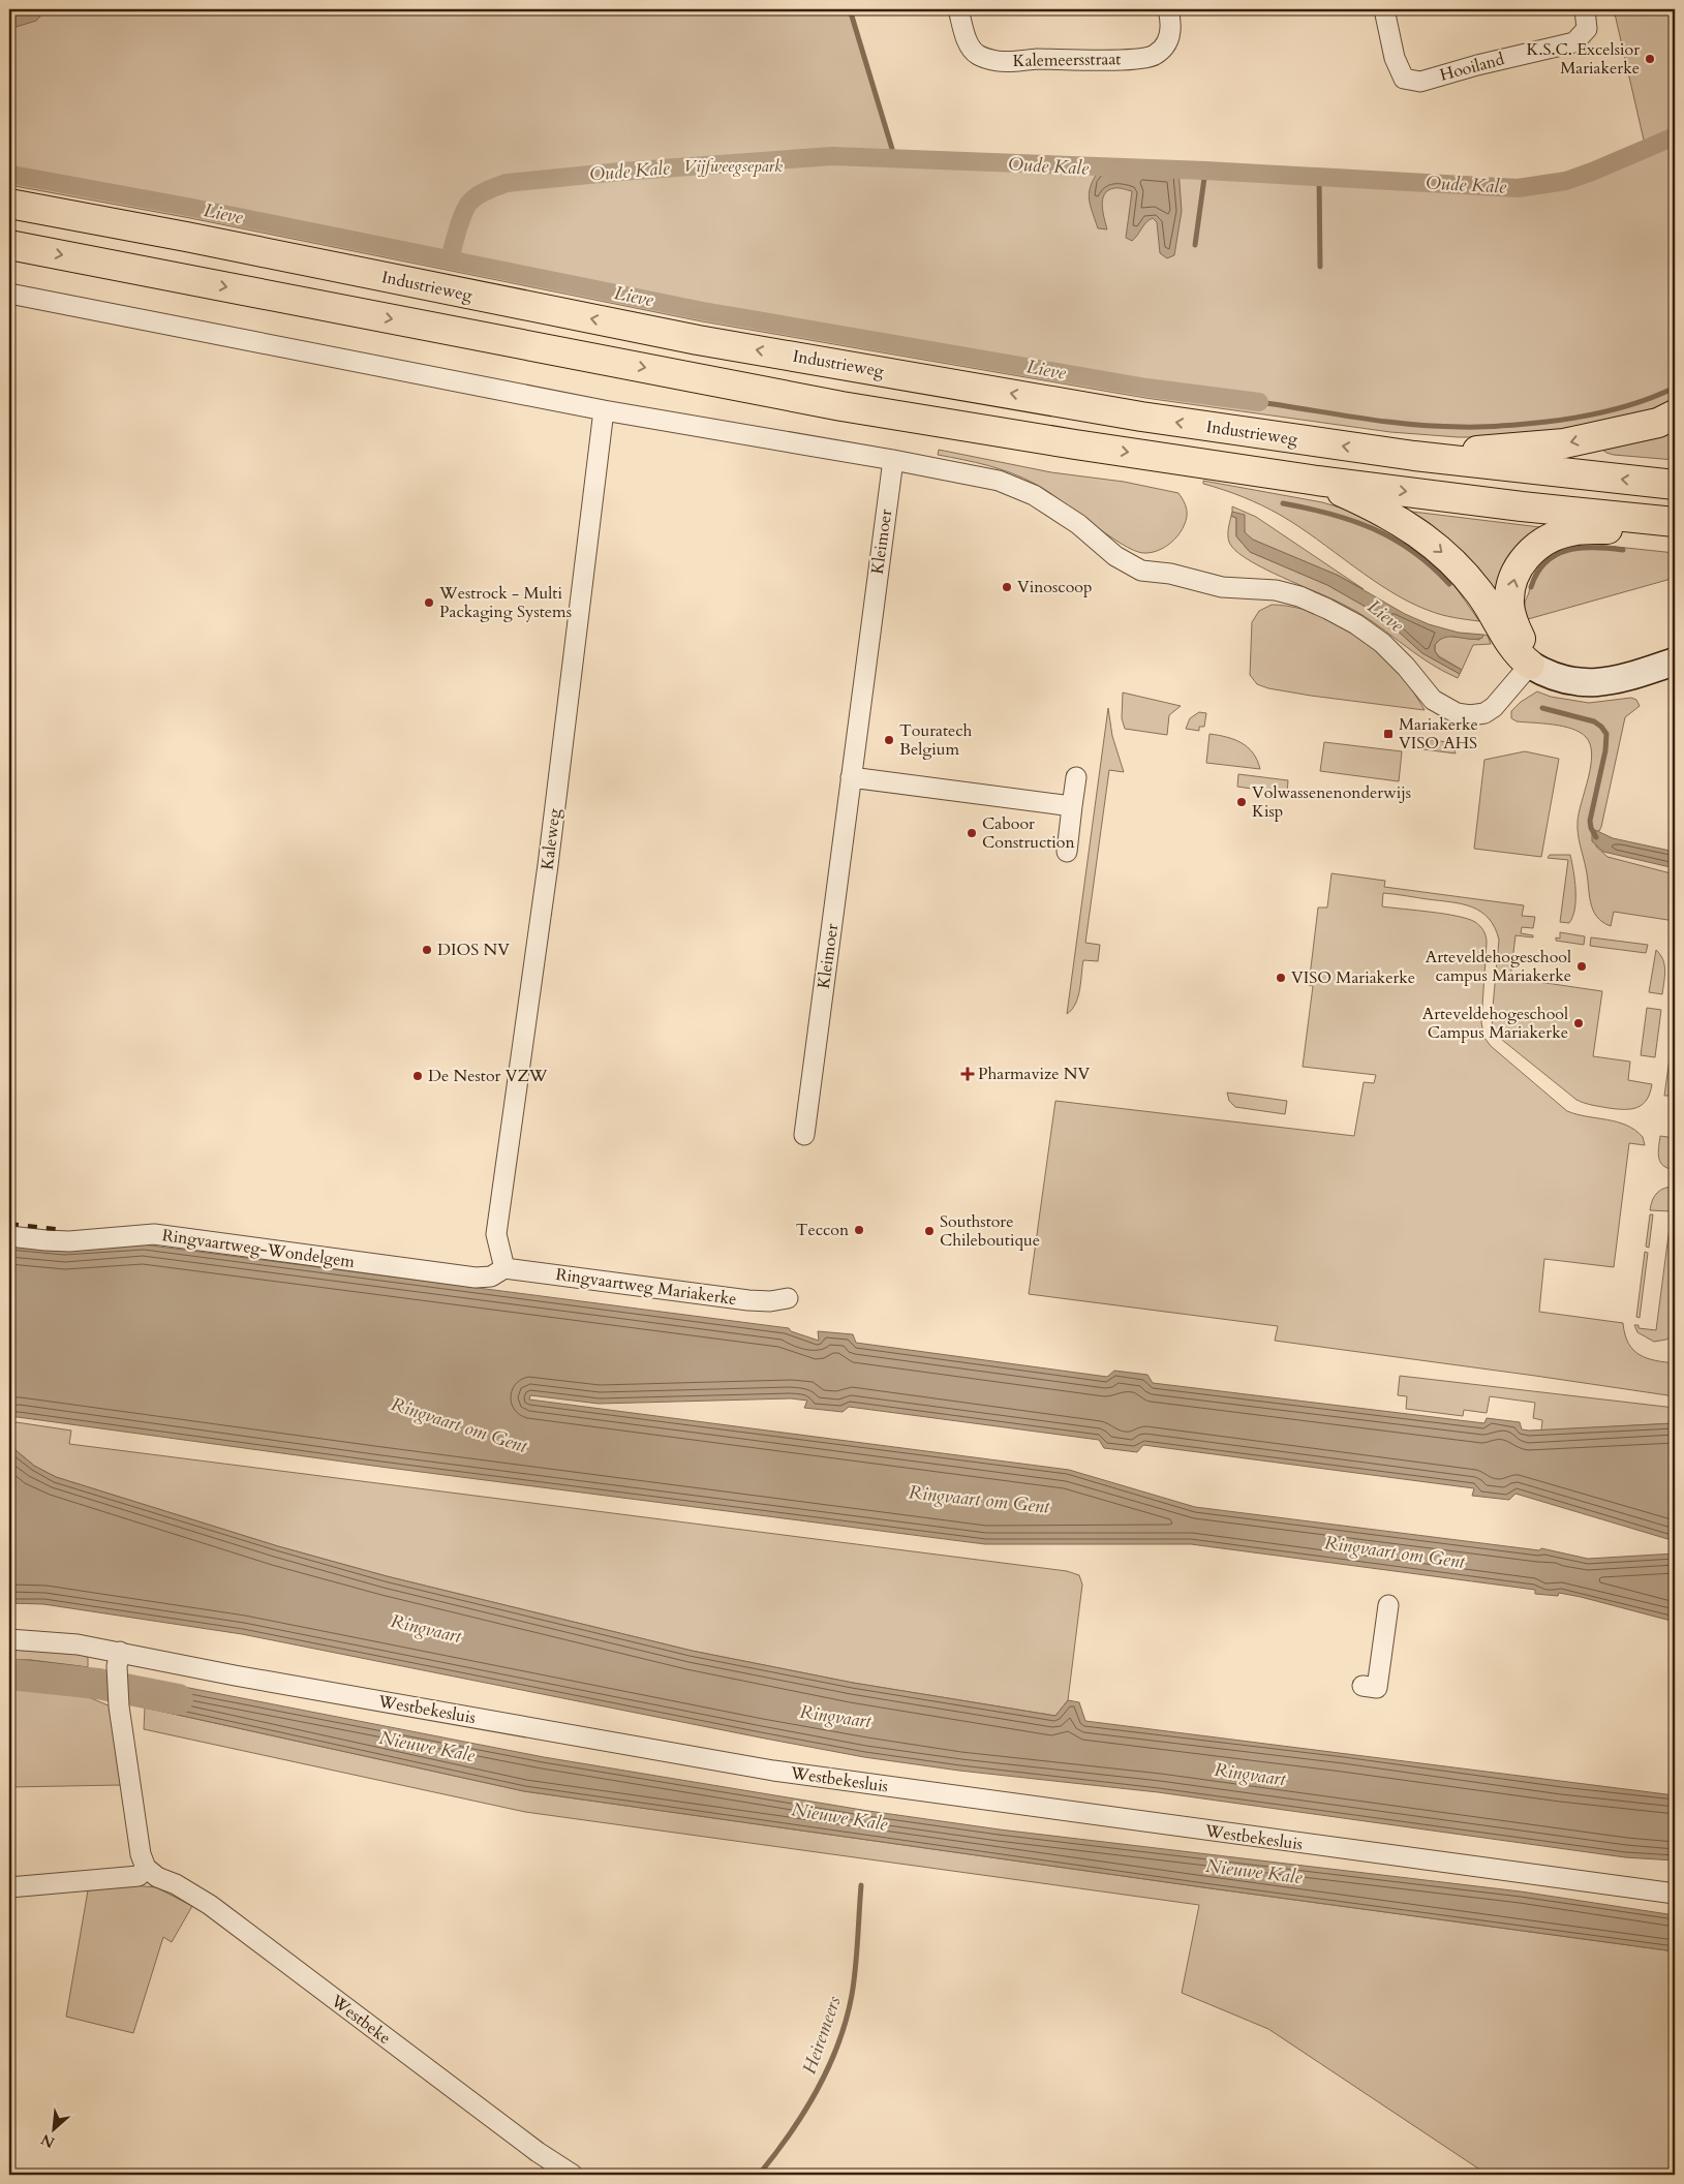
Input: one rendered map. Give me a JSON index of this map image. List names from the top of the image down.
{
  "streets": {
    "highway": ["Industrieweg"],
    "street": [
      "Kalemeersstraat",
      "Hooiland",
      "Kleimoer",
      "Kaleweg",
      "Ringvaartweg-Wondelgem",
      "Ringvaartweg Mariakerke",
      "Westbekesluis",
      "Westbeke"
    ]
  },
  "crossings": [
    ["Kaleweg", "Ringvaartweg-Wondelgem"],
    ["Kaleweg", "Ringvaartweg Mariakerke"],
    ["Ringvaartweg-Wondelgem", "Ringvaartweg Mariakerke"]
  ],
  "water": [
    "Oude Kale",
    "Lieve",
    "Ringvaart om Gent",
    "Ringvaart",
    "Nieuwe Kale",
    "Heiremeers"
  ],
  "parks": ["Vijfweegsepark"],
  "places": {
    "other": [
      "K.S.C. Excelsior Mariakerke",
      "Vinoscoop",
      "Westrock - Multi Packaging Systems",
      "Touratech Belgium",
      "Volwassenenonderwijs Kisp",
      "Caboor Construction",
      "DIOS NV",
      "Arteveldehogeschool campus Mariakerke",
      "VISO Mariakerke",
      "Arteveldehogeschool Campus Mariakerke",
      "De Nestor VZW",
      "Teccon",
      "Southstore Chileboutique"
    ],
    "transit": ["Mariakerke VISO AHS"],
    "health": ["Pharmavize NV"]
  },
  "north": "bottom left"
}
